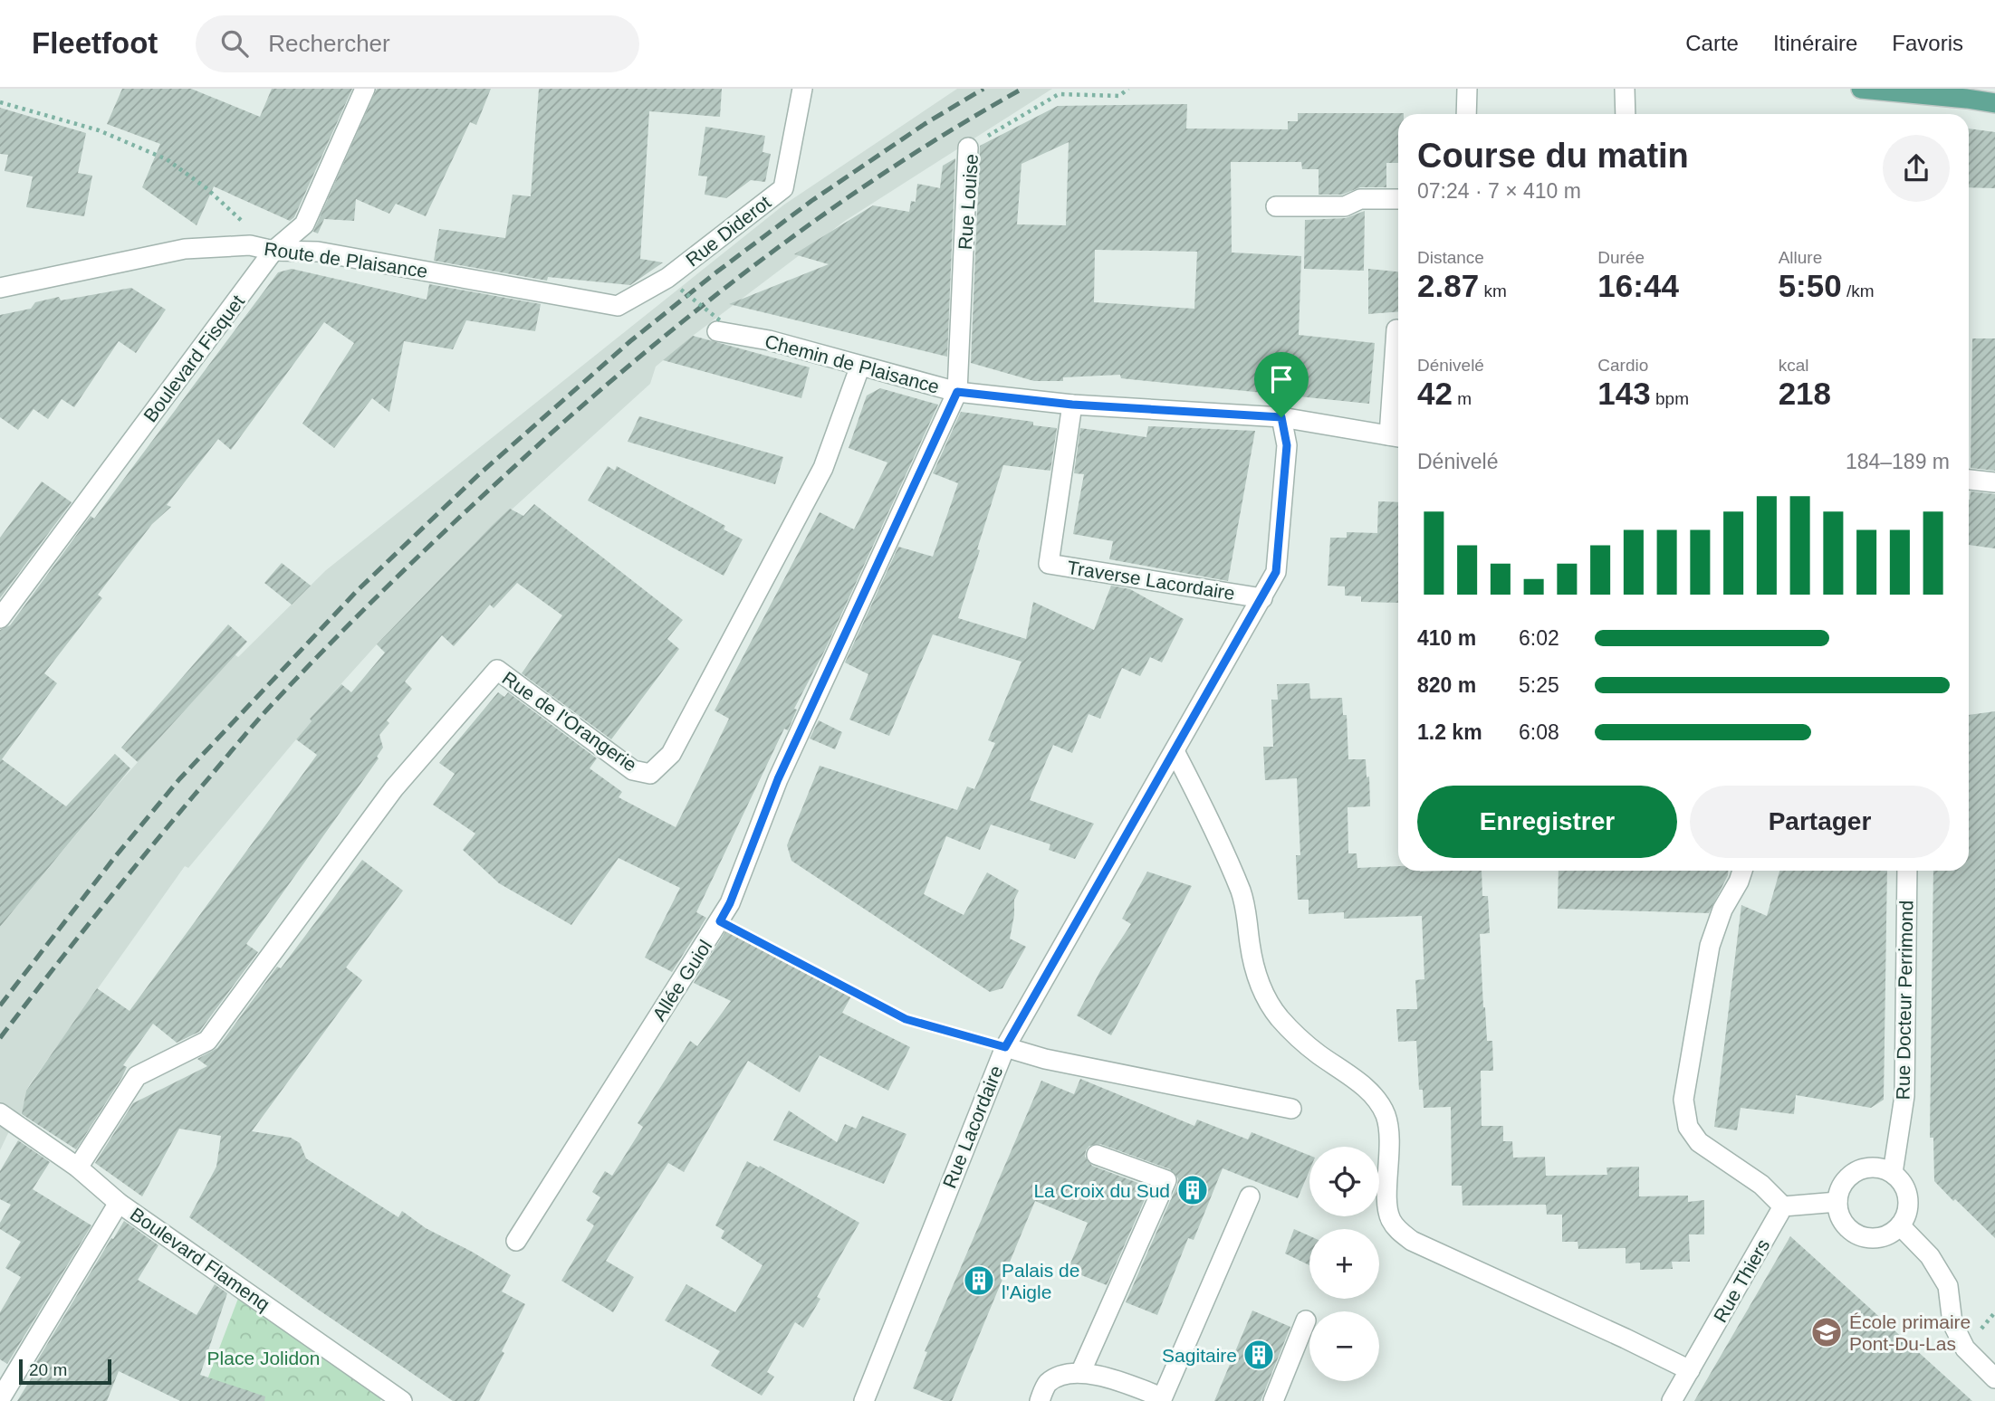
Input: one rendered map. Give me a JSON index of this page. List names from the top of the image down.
{
  "streets": {
    "street": [
      "Rue Louise",
      "Rue Diderot",
      "Route de Plaisance",
      "Boulevard Fisquet",
      "Chemin de Plaisance",
      "Traverse Lacordaire",
      "Rue de l'Orangerie",
      "Allée Guiol",
      "Rue Docteur Perrimond",
      "Rue Lacordaire",
      "Boulevard Flamenq",
      "Rue Thiers"
    ]
  },
  "crossings": [
    ["Rue Louise", "Chemin de Plaisance"],
    ["Rue Louise", "Allée Guiol"],
    ["Rue Diderot", "Route de Plaisance"],
    ["Route de Plaisance", "Boulevard Fisquet"],
    ["Chemin de Plaisance", "Traverse Lacordaire"],
    ["Chemin de Plaisance", "Rue de l'Orangerie"],
    ["Chemin de Plaisance", "Allée Guiol"],
    ["Chemin de Plaisance", "Rue Lacordaire"],
    ["Traverse Lacordaire", "Rue Lacordaire"],
    ["Rue de l'Orangerie", "Boulevard Flamenq"]
  ],
  "parks": ["Place Jolidon"],
  "places": {
    "building": ["La Croix du Sud", "Palais de l'Aigle", "Sagitaire"],
    "school or university": ["École primaire Pont-Du-Las"]
  },
  "scale_bar": "20 m",
  "page": {
    "header": "Fleetfoot",
    "search": "Rechercher",
    "nav": ["Carte", "Itinéraire", "Favoris"],
    "heading": ["Course du matin", "07:24 · 7 × 410 m"],
    "stats": [
      ["Distance", "2.87 km"],
      ["Durée", "16:44"],
      ["Allure", "5:50 /km"],
      ["Dénivelé", "42 m"],
      ["Cardio", "143 bpm"],
      ["kcal", "218"]
    ],
    "chart": ["Dénivelé", "184–189 m"],
    "list": [
      {
        "name": "410 m",
        "note": "6:02"
      },
      {
        "name": "820 m",
        "note": "5:25"
      },
      {
        "name": "1.2 km",
        "note": "6:08"
      }
    ],
    "buttons": ["Enregistrer", "Partager"],
    "map_buttons": ["+", "−"],
    "scale": "20 m"
  }
}
